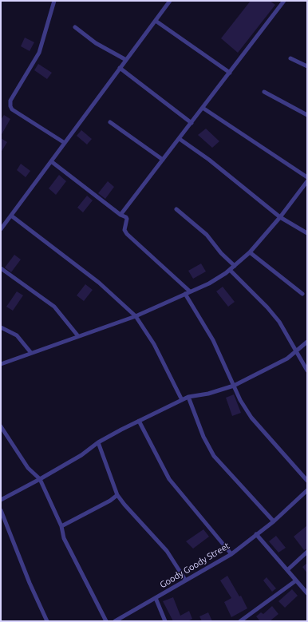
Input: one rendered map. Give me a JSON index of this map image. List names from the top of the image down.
{
  "streets": {
    "street": ["Goody Goody Street"]
  }
}
